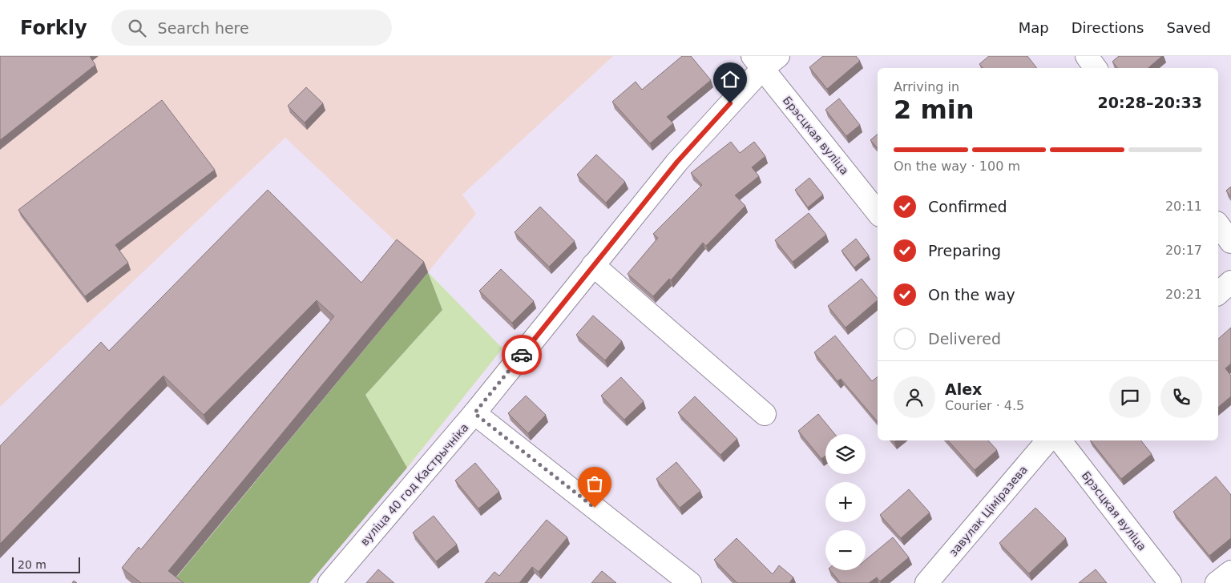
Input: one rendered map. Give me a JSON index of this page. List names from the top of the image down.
{
  "streets": {
    "street": ["Брэсцкая вуліца", "вуліца 40 год Кастрычніка", "завулак Ціміразева"]
  },
  "crossings": [
    ["Брэсцкая вуліца", "вуліца 40 год Кастрычніка"]
  ],
  "scale_bar": "20 m",
  "page": {
    "header": "Forkly",
    "search": "Search here",
    "nav": ["Map", "Directions", "Saved"],
    "heading": ["2 min", "Arriving in", "20:28–20:33"],
    "panel": ["Alex", "Courier · 4.5"],
    "bar": "On the way · 100 m",
    "list": [
      ["Confirmed", "20:11"],
      ["Preparing", "20:17"],
      ["On the way", "20:21"],
      "Delivered"
    ],
    "map_buttons": ["+", "−"],
    "scale": "20 m"
  }
}
